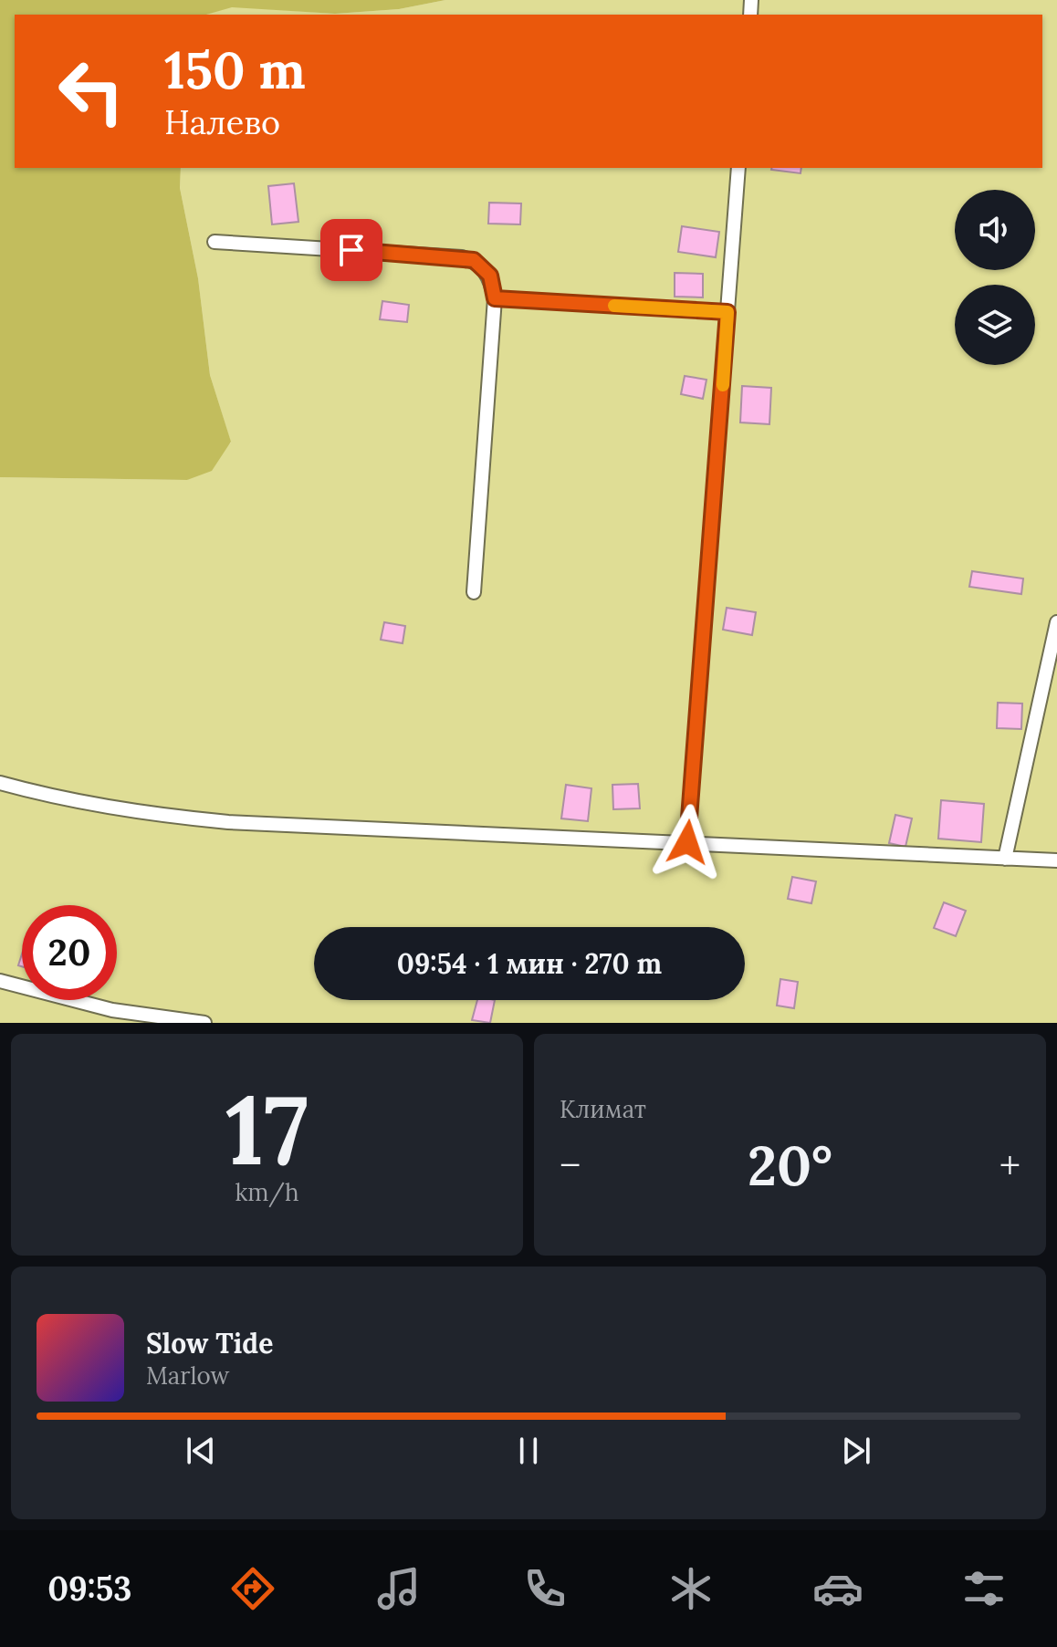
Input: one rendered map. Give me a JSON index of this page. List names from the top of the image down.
{
  "page": {
    "turn": ["150 m", "Налево"],
    "limit": "20",
    "trip": "09:54 · 1 мин · 270 m",
    "tile": [
      ["17", "km/h"],
      "Климат"
    ],
    "heat": ["−", "20°", "+"],
    "song": ["Slow Tide", "Marlow"],
    "tabs": "09:53"
  }
}
